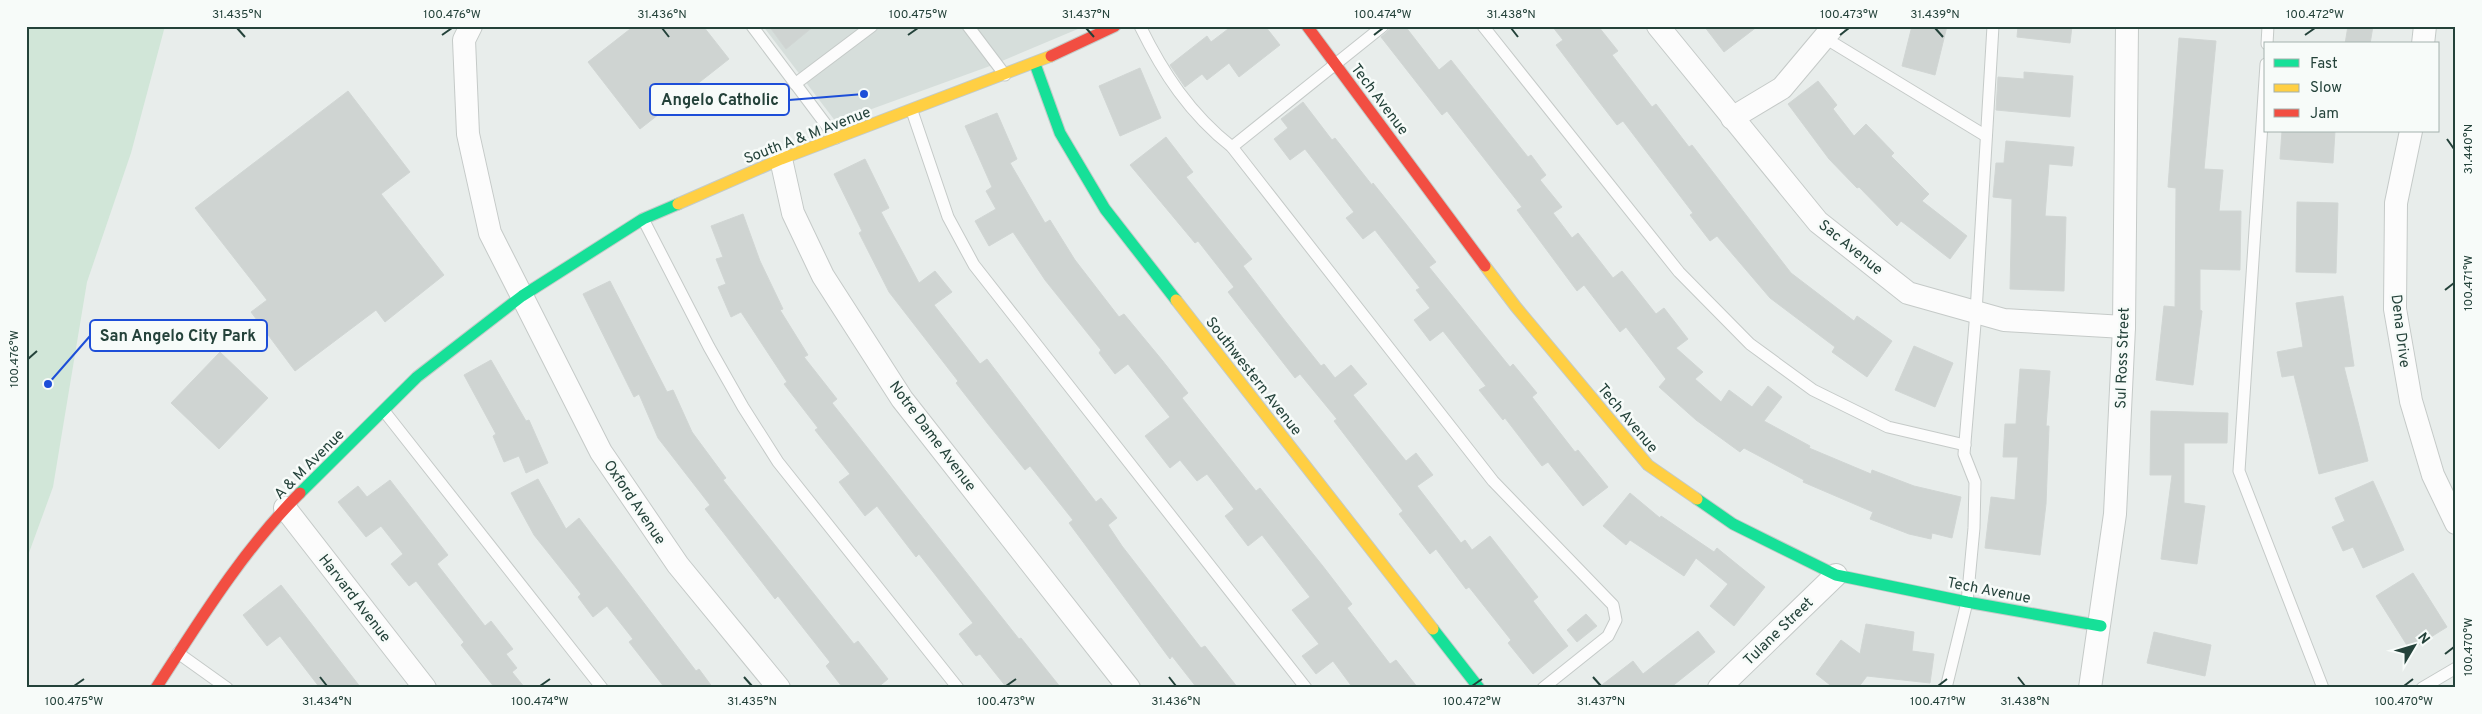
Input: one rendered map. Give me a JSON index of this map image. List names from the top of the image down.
{
  "streets": {
    "street": [
      "Tech Avenue",
      "South A & M Avenue",
      "Sac Avenue",
      "Dena Drive",
      "Sul Ross Street",
      "Southwestern Avenue",
      "Notre Dame Avenue",
      "A & M Avenue",
      "Oxford Avenue",
      "Harvard Avenue",
      "Tulane Street"
    ]
  },
  "crossings": [
    ["Tech Avenue", "Sul Ross Street"],
    ["Tech Avenue", "Tulane Street"],
    ["South A & M Avenue", "Southwestern Avenue"],
    ["South A & M Avenue", "Notre Dame Avenue"],
    ["South A & M Avenue", "A & M Avenue"],
    ["South A & M Avenue", "Oxford Avenue"],
    ["Sac Avenue", "Sul Ross Street"],
    ["A & M Avenue", "Oxford Avenue"],
    ["A & M Avenue", "Harvard Avenue"]
  ],
  "places": ["Angelo Catholic", "San Angelo City Park"],
  "legend": ["Fast", "Slow", "Jam"],
  "north": "top right",
  "coordinates": [
    "31.435°N",
    "100.476°W",
    "31.436°N",
    "100.475°W",
    "31.437°N",
    "100.474°W",
    "31.438°N",
    "100.473°W",
    "31.439°N",
    "100.472°W",
    "31.440°N",
    "100.471°W",
    "100.470°W",
    "31.434°N"
  ]
}
